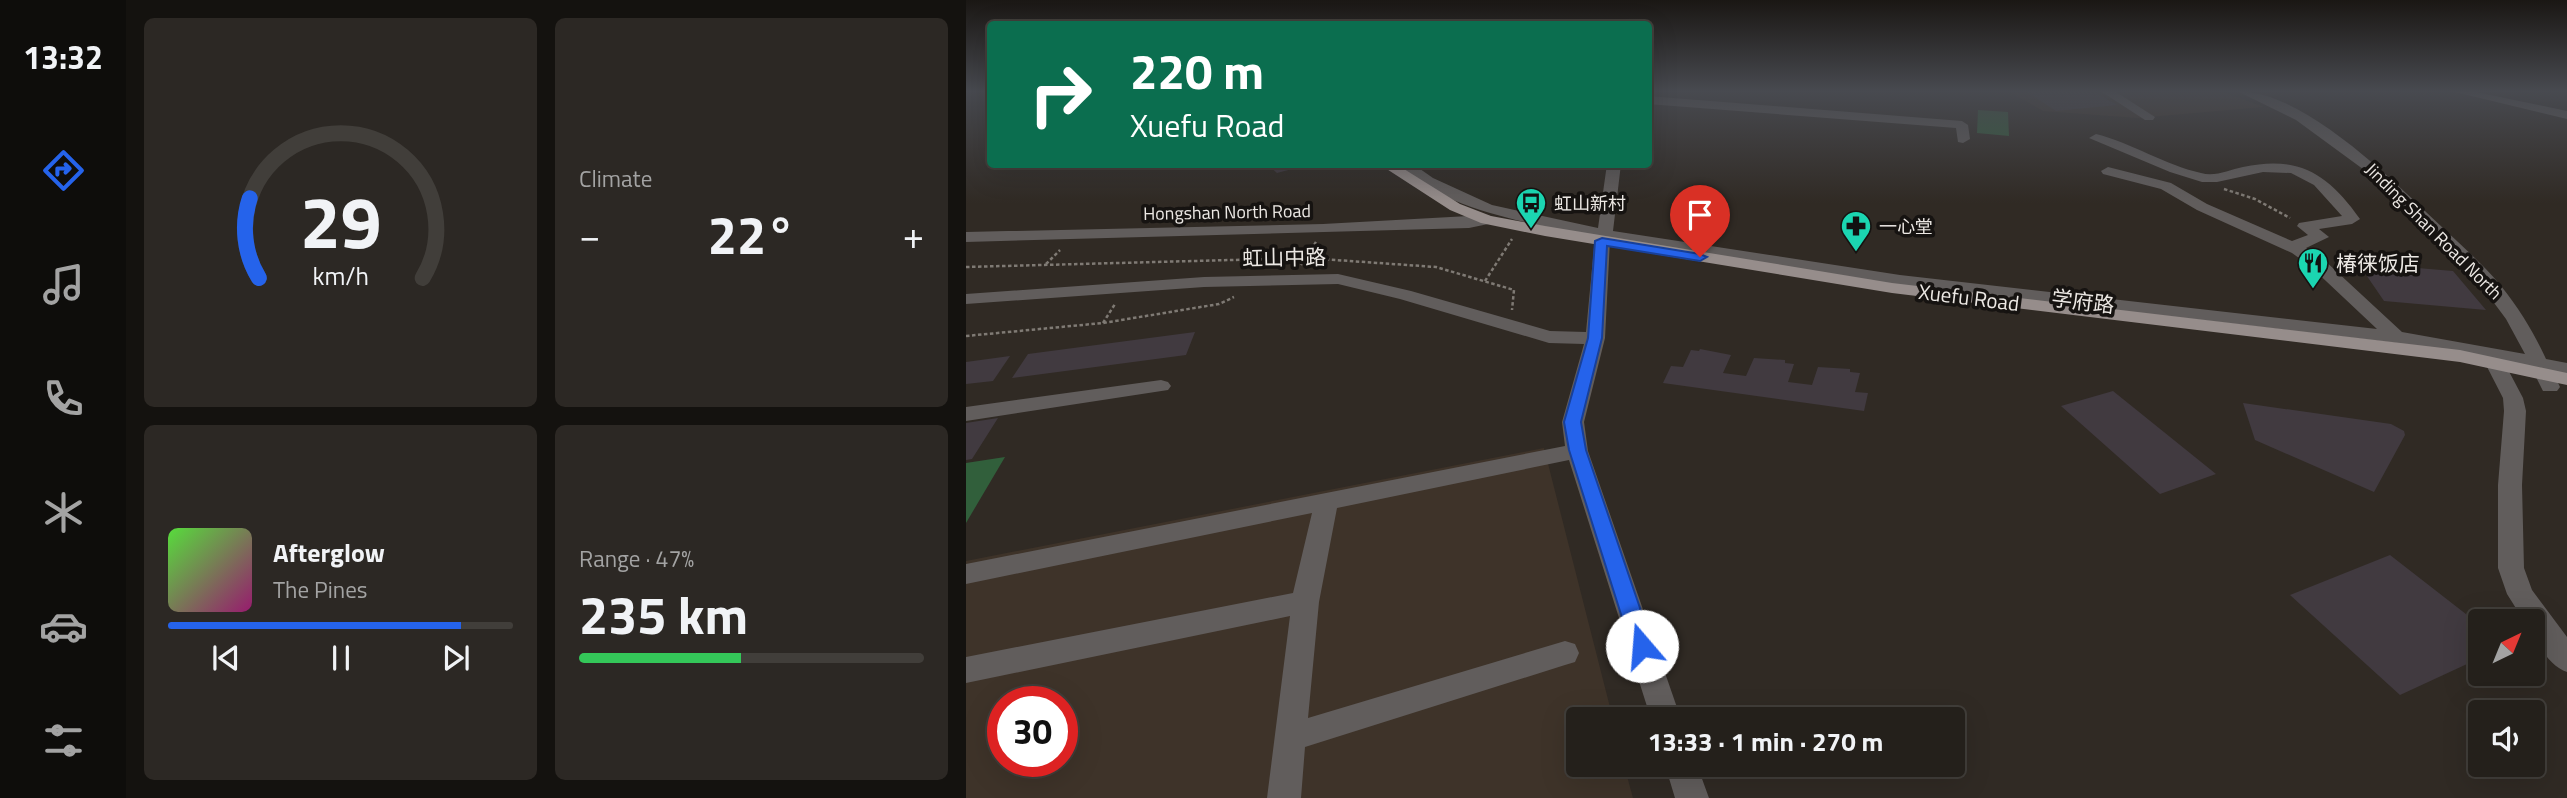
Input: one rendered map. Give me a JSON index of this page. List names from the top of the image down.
{
  "streets": {
    "main road": ["Xuefu Road"],
    "street": [
      "Hongshan North Road",
      "Jinding Shan Road North",
      "虹山中路",
      "学府路"
    ]
  },
  "crossings": [
    ["Hongshan North Road", "Xuefu Road"],
    ["Jinding Shan Road North", "Xuefu Road"],
    ["Jinding Shan Road North", "学府路"],
    ["Xuefu Road", "学府路"]
  ],
  "places": {
    "bus stop": ["虹山新村"],
    "pharmacy": ["一心堂"],
    "restaurant": ["椿徕饭店"]
  },
  "north": "top right",
  "page": {
    "tabs": "13:32",
    "tile": [
      "Climate",
      ["Range · 47%", "235 km"]
    ],
    "turn": ["220 m", "Xuefu Road"],
    "heat": ["−", "22°", "+"],
    "song": ["Afterglow", "The Pines"],
    "limit": "30",
    "trip": "13:33 · 1 min · 270 m",
    "gauge": ["29", "km/h"]
  }
}
